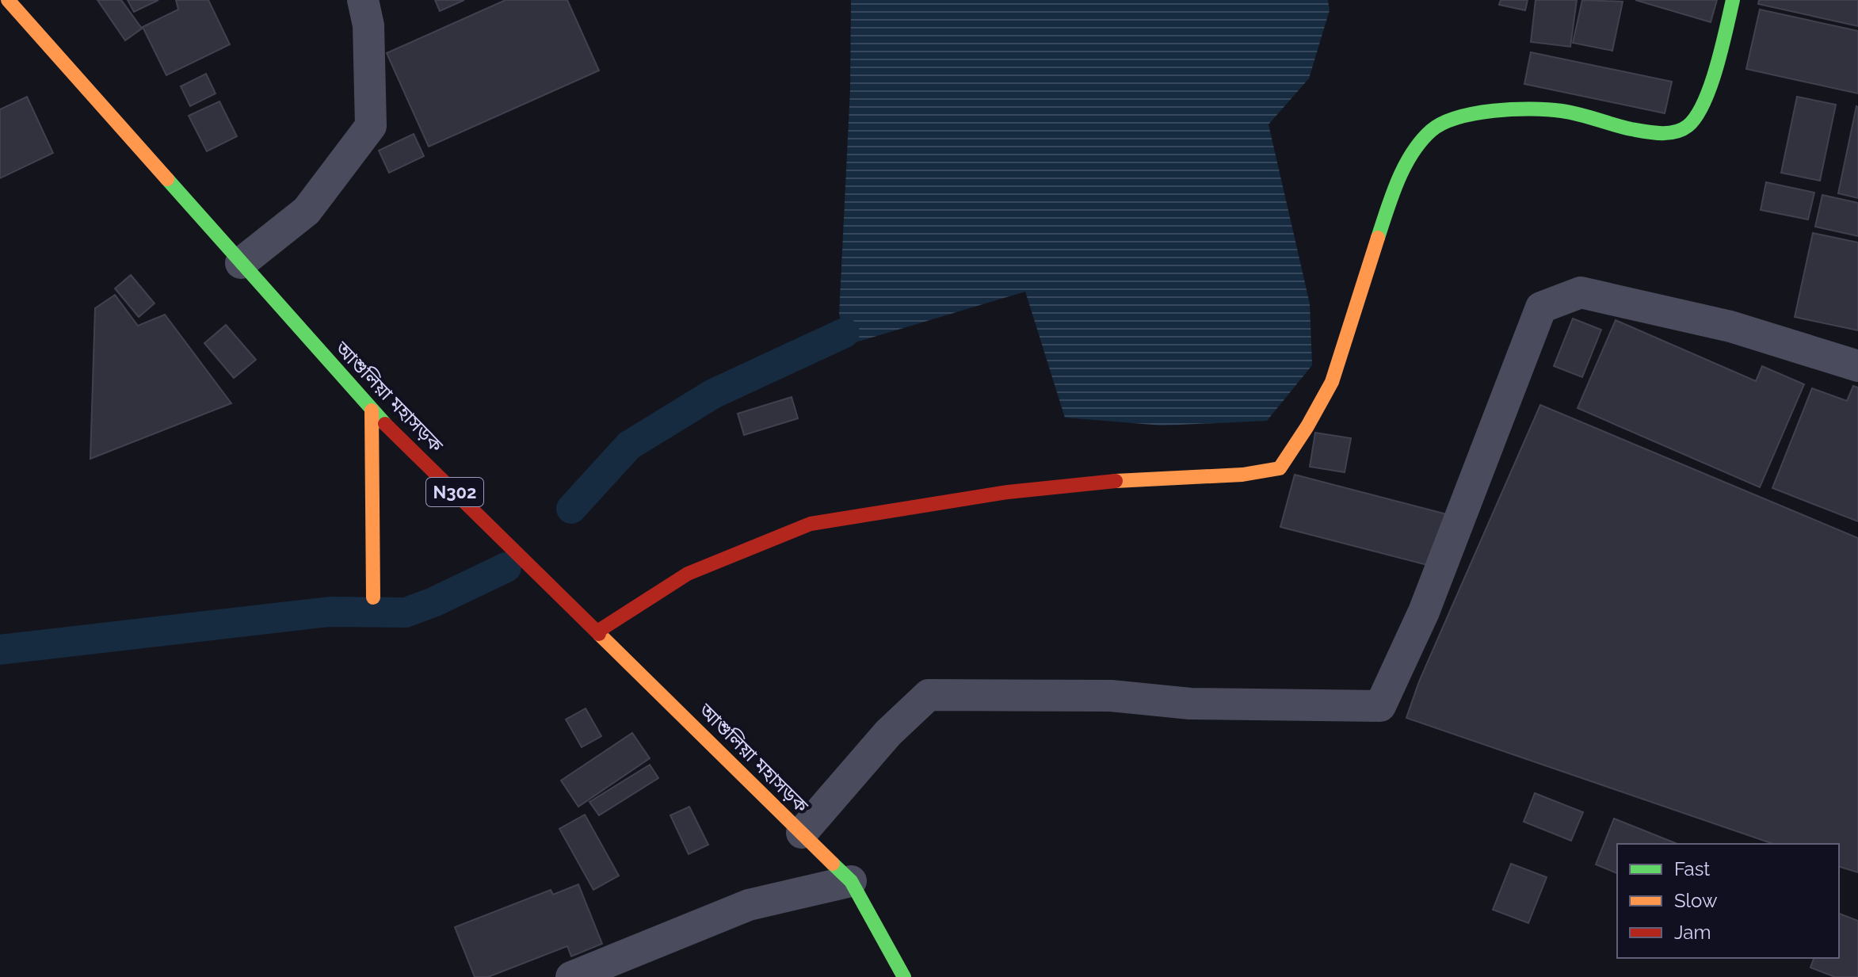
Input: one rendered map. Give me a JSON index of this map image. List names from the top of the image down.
{
  "streets": {
    "main road": ["আশুলিয়া মহাসড়ক", "N302"]
  },
  "legend": ["Fast", "Slow", "Jam"]
}
